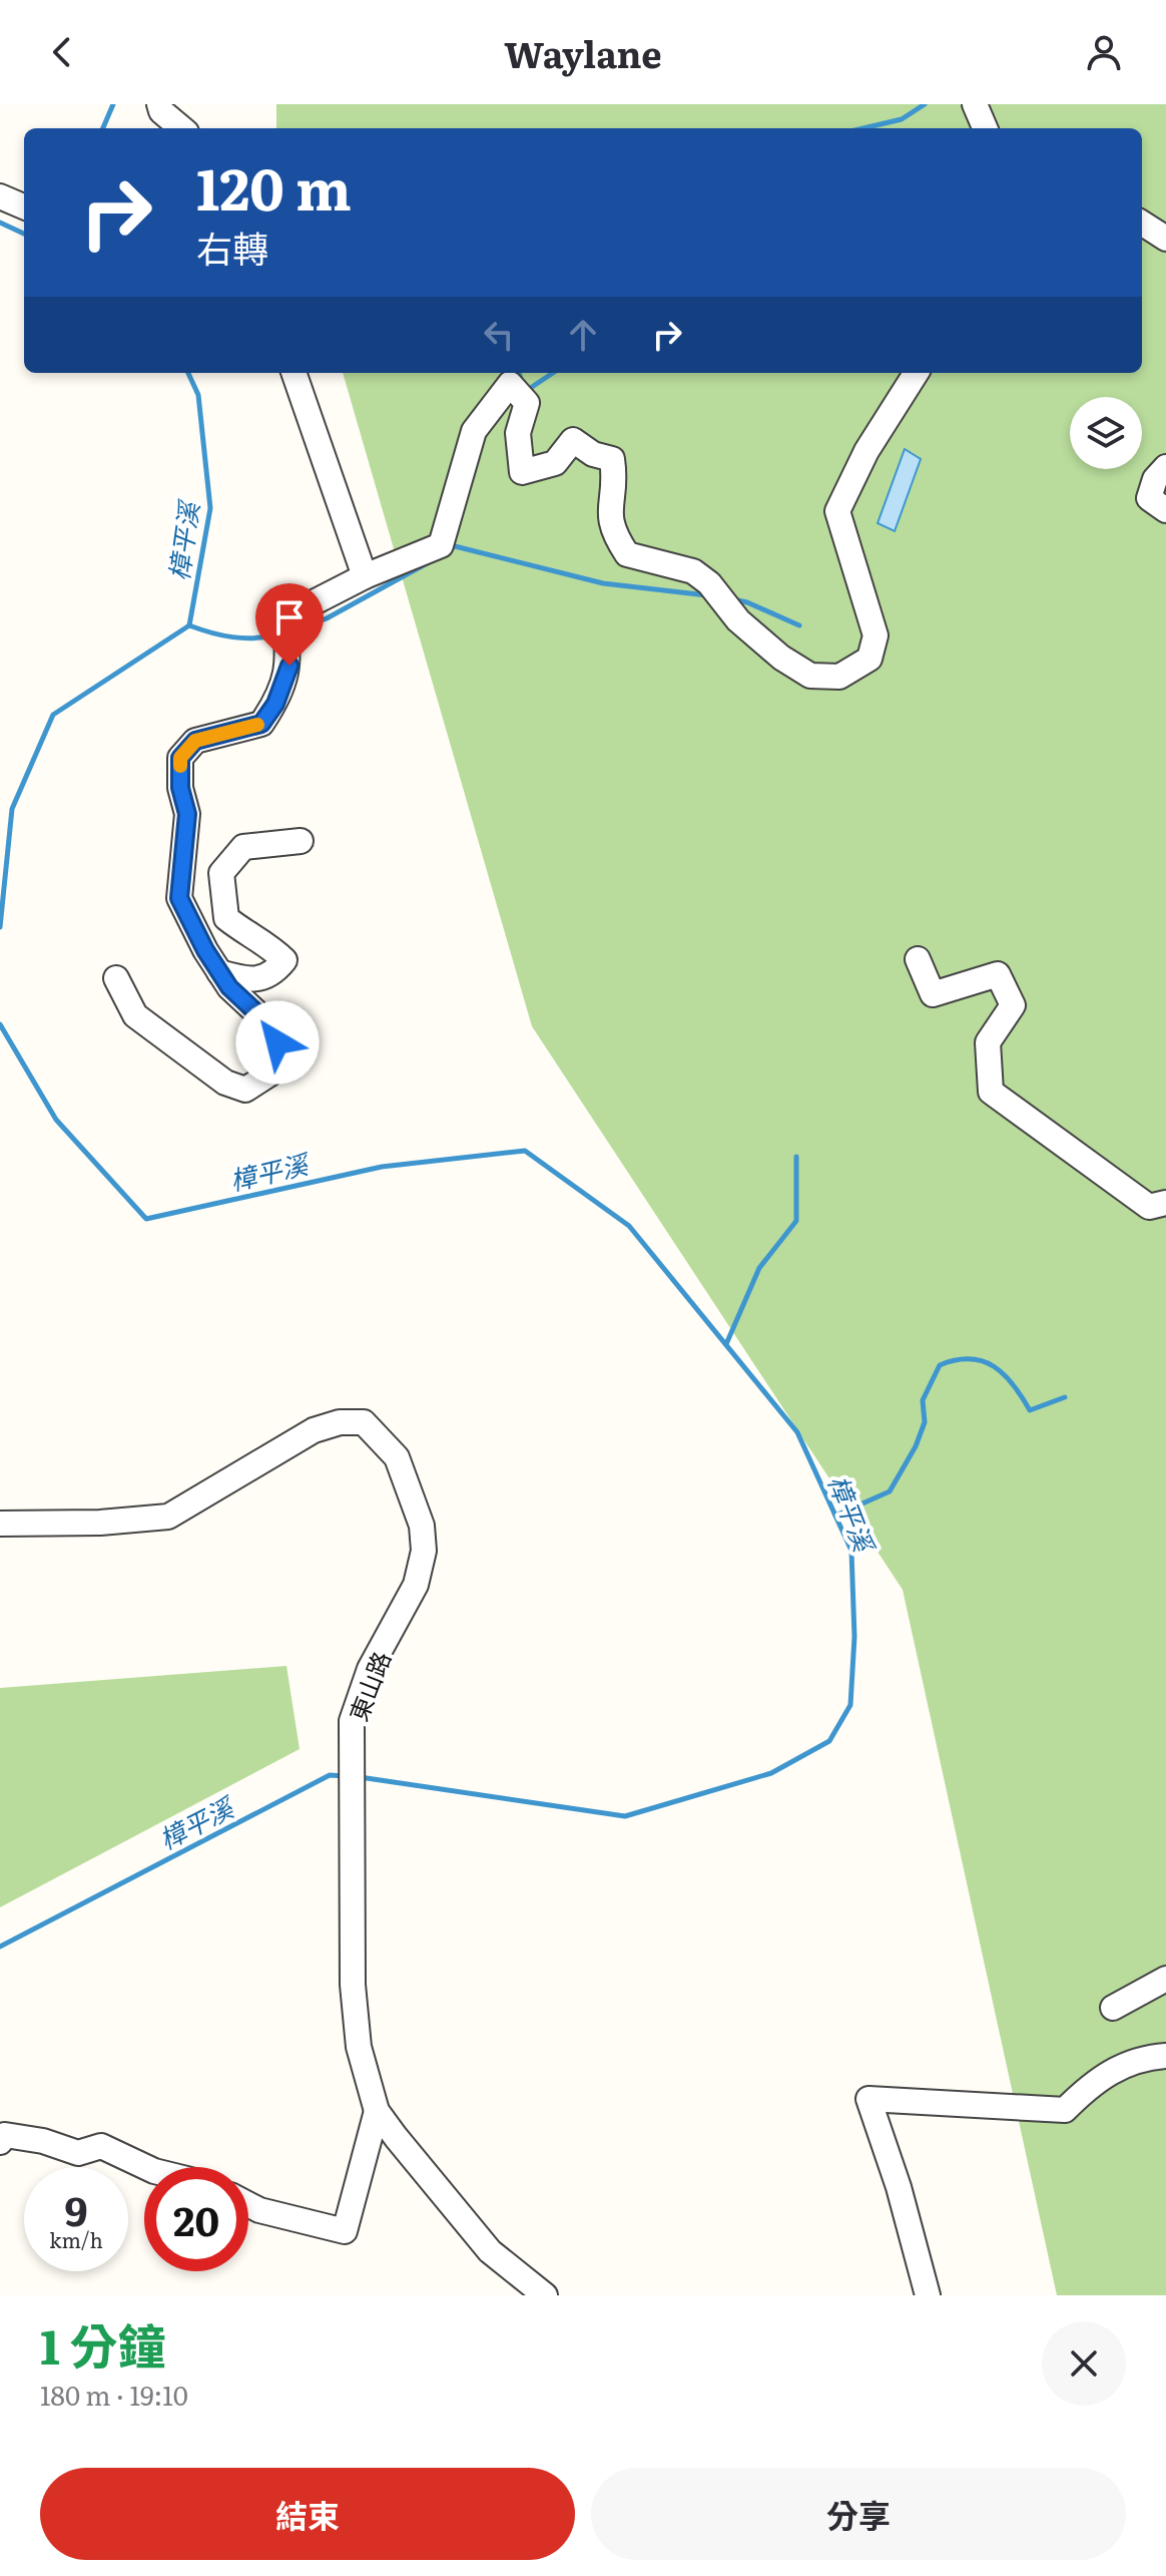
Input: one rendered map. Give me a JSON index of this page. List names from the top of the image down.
{
  "streets": {
    "street": ["東山路"]
  },
  "water": ["樟平溪"],
  "page": {
    "header": "Waylane",
    "turn": ["120 m", "右轉"],
    "speed": "9 km/h",
    "limit": "20",
    "heading": ["1 分鐘", "180 m · 19:10"],
    "buttons": ["結束", "分享"]
  }
}
